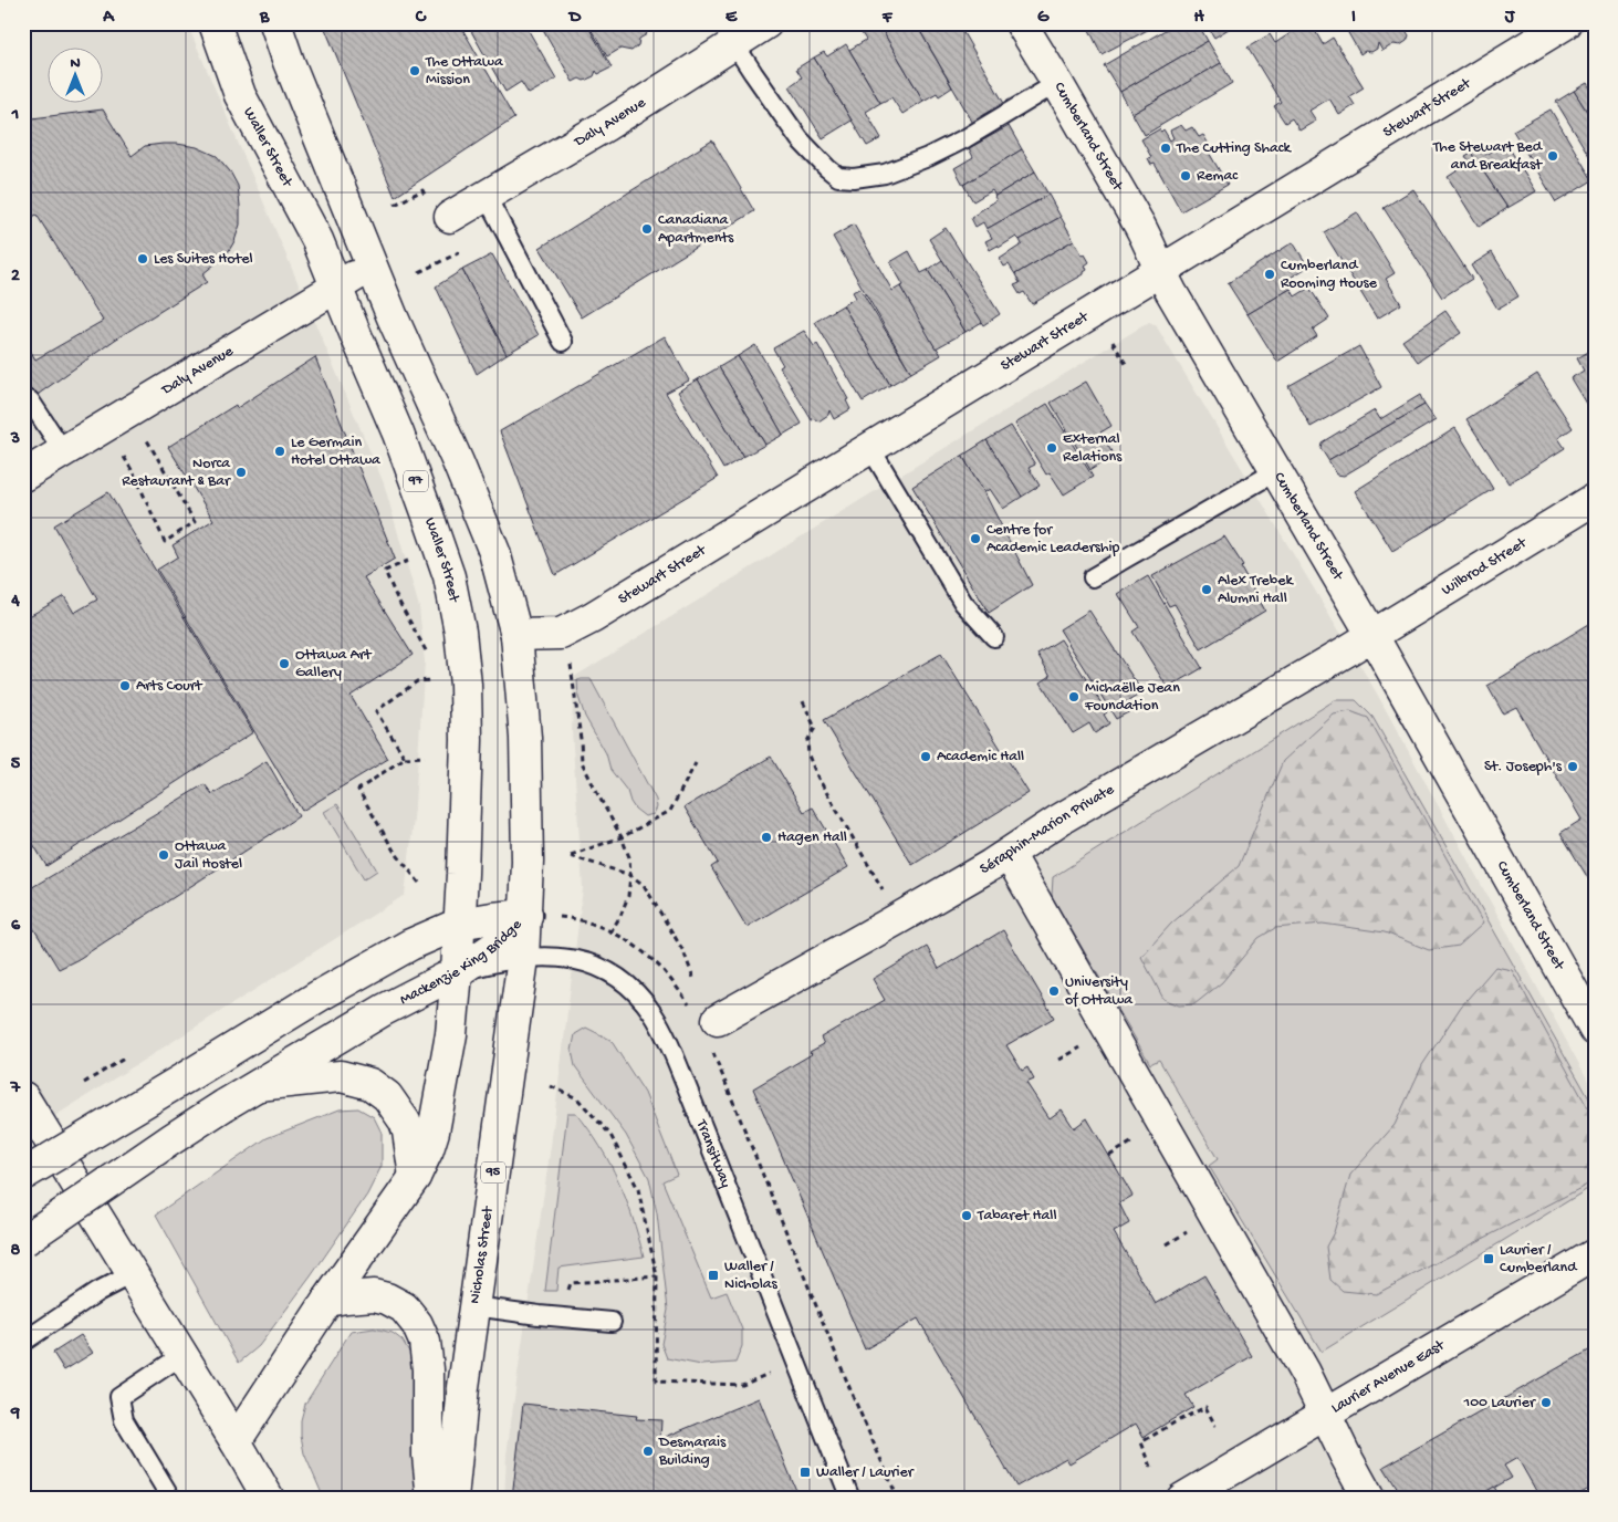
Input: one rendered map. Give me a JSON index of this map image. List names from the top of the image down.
{
  "streets": {
    "main road": [
      "Stewart Street",
      "Daly Avenue",
      "Cumberland Street",
      "Waller Street",
      "97",
      "Wilbrod Street",
      "Séraphin-Marion Private",
      "Mackenzie King Bridge",
      "95",
      "Nicholas Street",
      "Laurier Avenue East"
    ],
    "lane": ["Transitway"]
  },
  "crossings": [
    ["Stewart Street", "Cumberland Street"],
    ["Daly Avenue", "Waller Street"],
    ["Cumberland Street", "Wilbrod Street"],
    ["Cumberland Street", "Séraphin-Marion Private"],
    ["Waller Street", "Mackenzie King Bridge"],
    ["Waller Street", "Transitway"],
    ["Wilbrod Street", "Séraphin-Marion Private"],
    ["Mackenzie King Bridge", "Transitway"],
    ["Mackenzie King Bridge", "Nicholas Street"],
    ["Transitway", "Nicholas Street"]
  ],
  "places": {
    "other": [
      "The Ottawa Mission",
      "The Cutting Shack",
      "The Stewart Bed and Breakfast",
      "Remac",
      "Canadiana Apartments",
      "Les Suites Hotel",
      "Cumberland Rooming House",
      "External Relations",
      "Le Germain Hotel Ottawa",
      "Norca Restaurant & Bar",
      "Centre for Academic Leadership",
      "Alex Trebek Alumni Hall",
      "Ottawa Art Gallery",
      "Arts Court",
      "Michaëlle Jean Foundation",
      "Academic Hall",
      "St. Joseph's",
      "Hagen Hall",
      "Ottawa Jail Hostel",
      "University of Ottawa",
      "Tabaret Hall",
      "100 Laurier",
      "Desmarais Building"
    ],
    "transit": ["Laurier / Cumberland", "Waller / Nicholas", "Waller / Laurier"]
  },
  "north": "top",
  "grid": {
    "columns": [
      "A",
      "B",
      "C",
      "D",
      "E",
      "F",
      "G",
      "H",
      "I",
      "J"
    ],
    "rows": [
      "1",
      "2",
      "3",
      "4",
      "5",
      "6",
      "7",
      "8",
      "9"
    ]
  }
}
